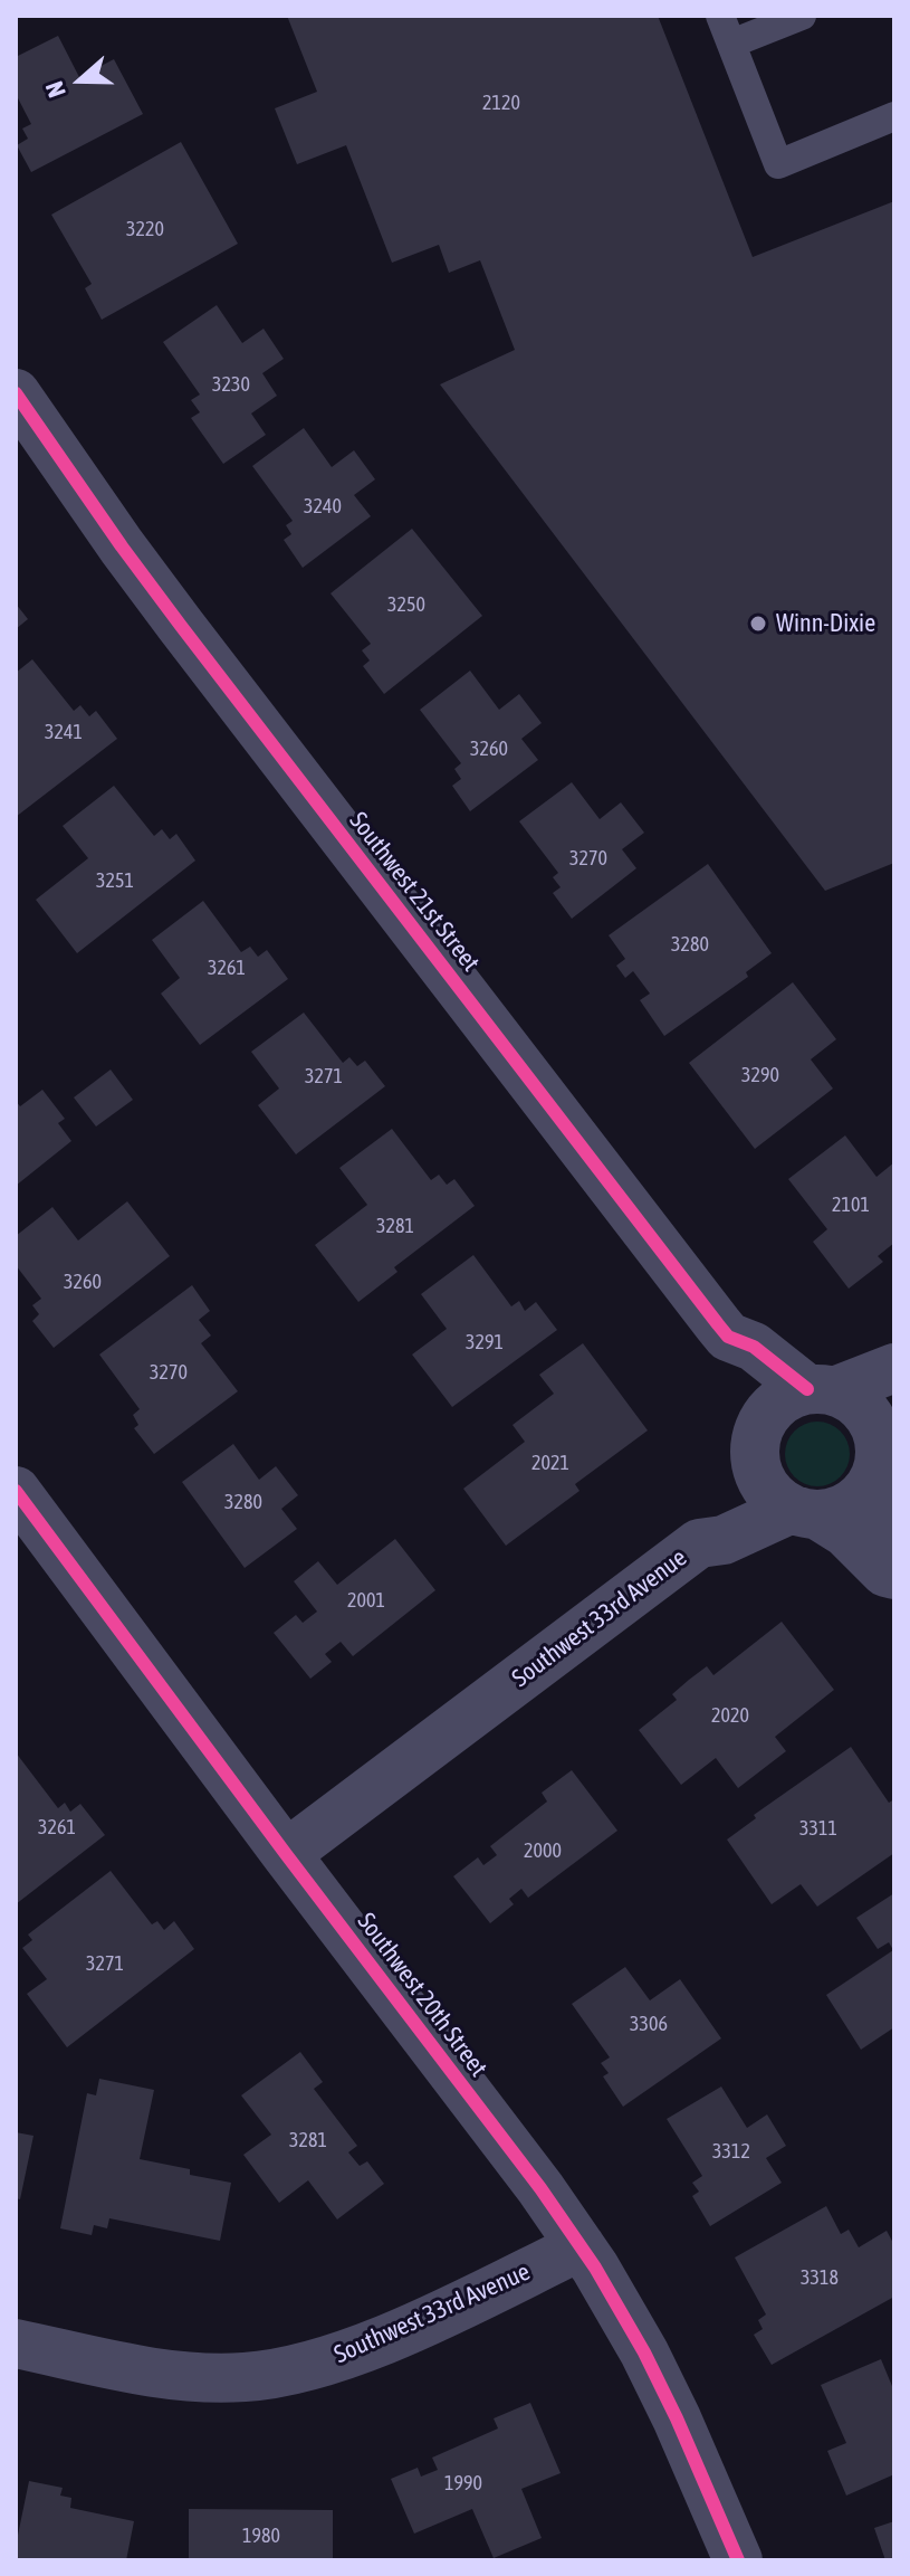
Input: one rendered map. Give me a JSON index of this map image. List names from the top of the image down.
{
  "streets": {
    "street": ["Southwest 21st Street", "Southwest 33rd Avenue", "Southwest 20th Street"]
  },
  "crossings": [
    ["Southwest 21st Street", "Southwest 33rd Avenue"],
    ["Southwest 33rd Avenue", "Southwest 20th Street"]
  ],
  "places": ["Winn-Dixie"],
  "house_numbers": [
    "2120",
    "3220",
    "3230",
    "3240",
    "3250",
    "3241",
    "3260",
    "3270",
    "3251",
    "3280",
    "3261",
    "3290",
    "3271",
    "2101",
    "3281",
    "3260",
    "3291",
    "3270",
    "2021",
    "3280",
    "2001",
    "2020",
    "3261",
    "3311",
    "2000",
    "3271",
    "3306",
    "3281",
    "3312",
    "3318",
    "1990",
    "1980"
  ],
  "north": "left"
}
